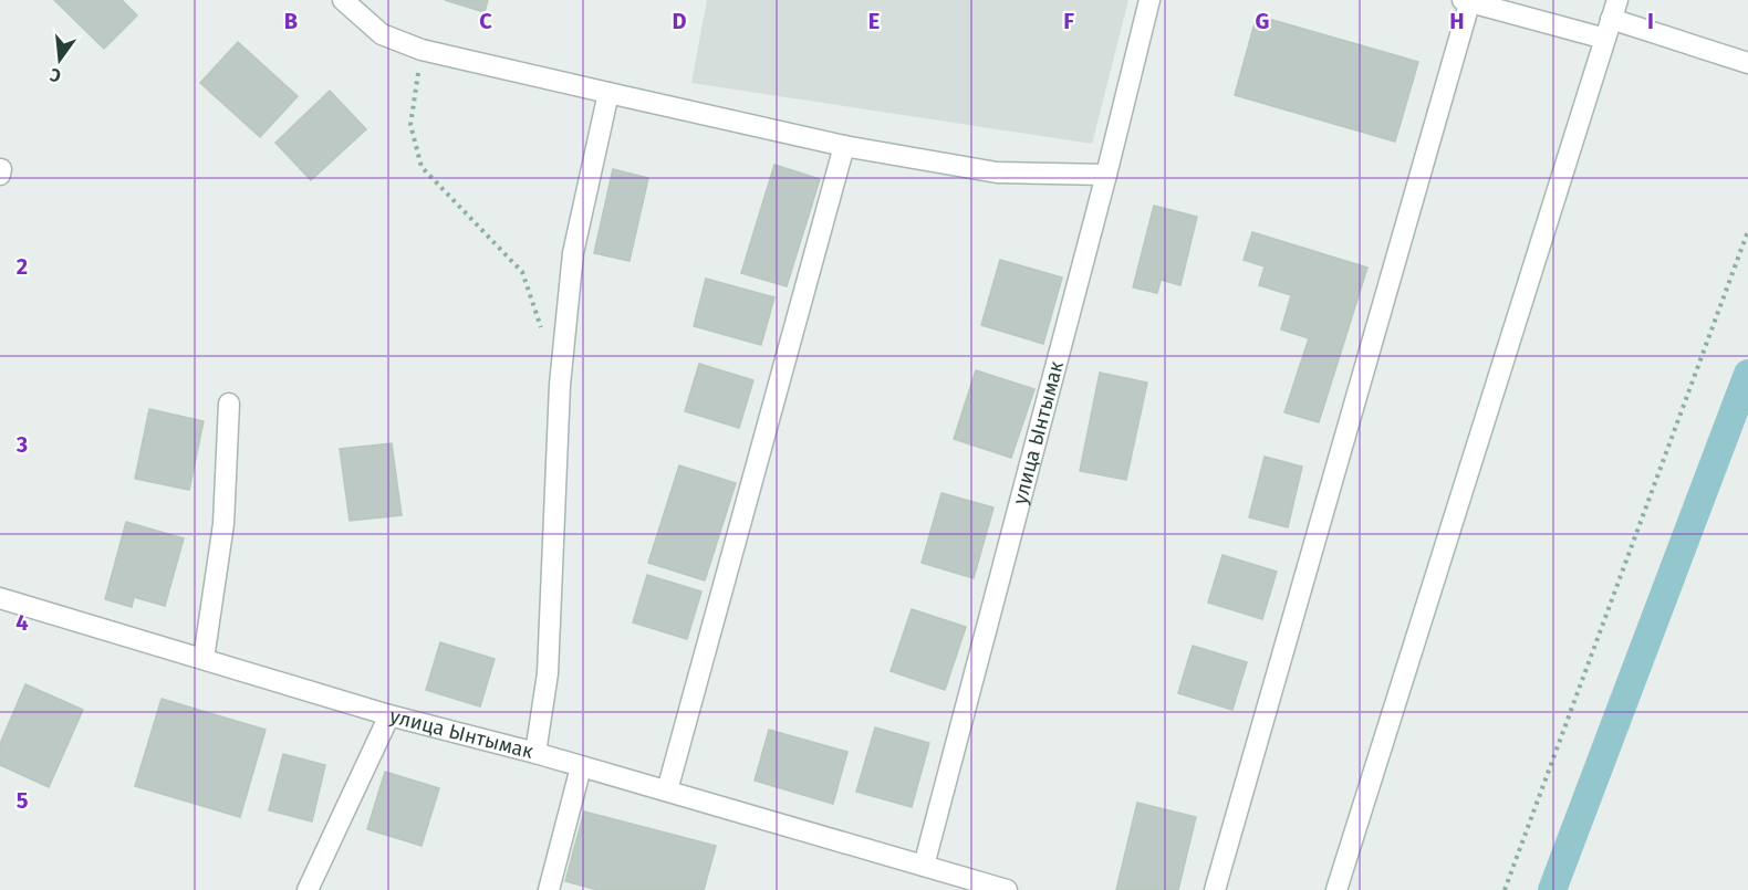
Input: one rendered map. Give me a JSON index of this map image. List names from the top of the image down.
{
  "streets": {
    "street": ["улица Ынтымак"]
  },
  "north": "bottom",
  "grid": {
    "columns": [
      "B",
      "C",
      "D",
      "E",
      "F",
      "G",
      "H",
      "I"
    ],
    "rows": [
      "2",
      "3",
      "4",
      "5"
    ]
  }
}
